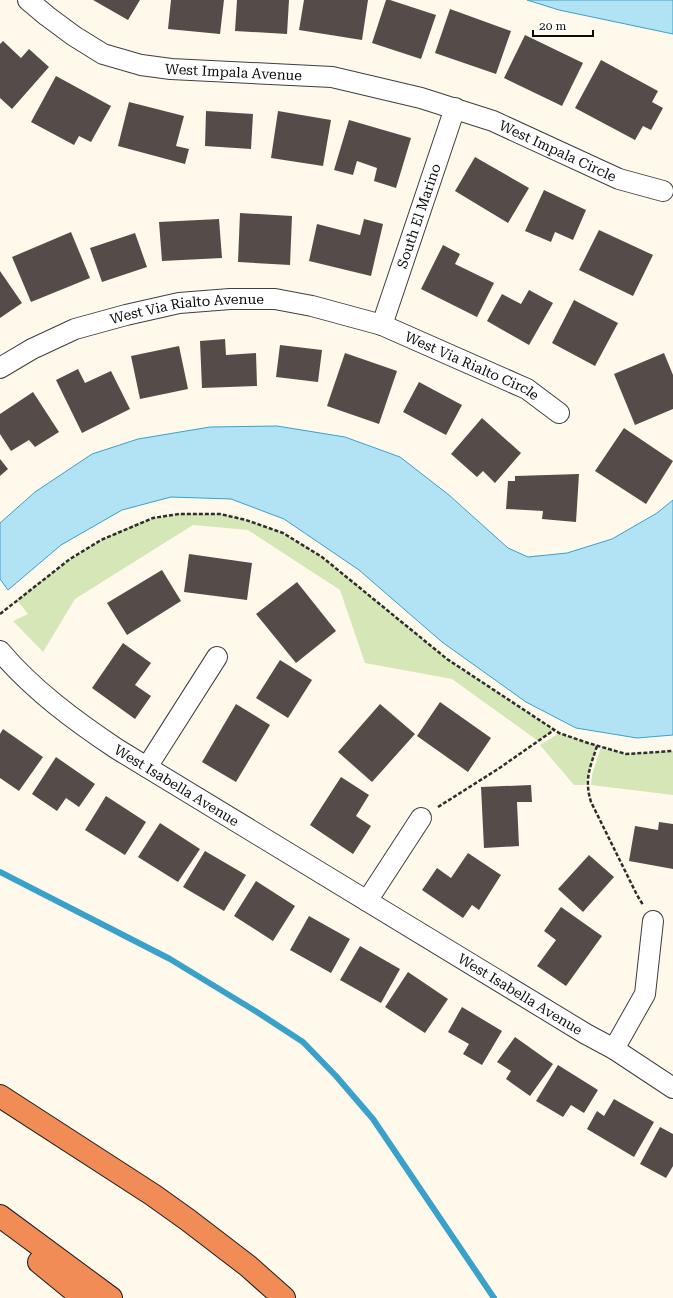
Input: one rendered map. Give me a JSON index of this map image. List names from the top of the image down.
{
  "streets": {
    "street": [
      "West Impala Avenue",
      "West Impala Circle",
      "South El Marino",
      "West Via Rialto Avenue",
      "West Via Rialto Circle",
      "West Isabella Avenue"
    ]
  },
  "crossings": [
    ["West Impala Avenue", "West Impala Circle"],
    ["West Impala Avenue", "South El Marino"],
    ["West Impala Circle", "South El Marino"],
    ["South El Marino", "West Via Rialto Avenue"],
    ["South El Marino", "West Via Rialto Circle"],
    ["West Via Rialto Avenue", "West Via Rialto Circle"]
  ],
  "scale_bar": "20 m"
}
